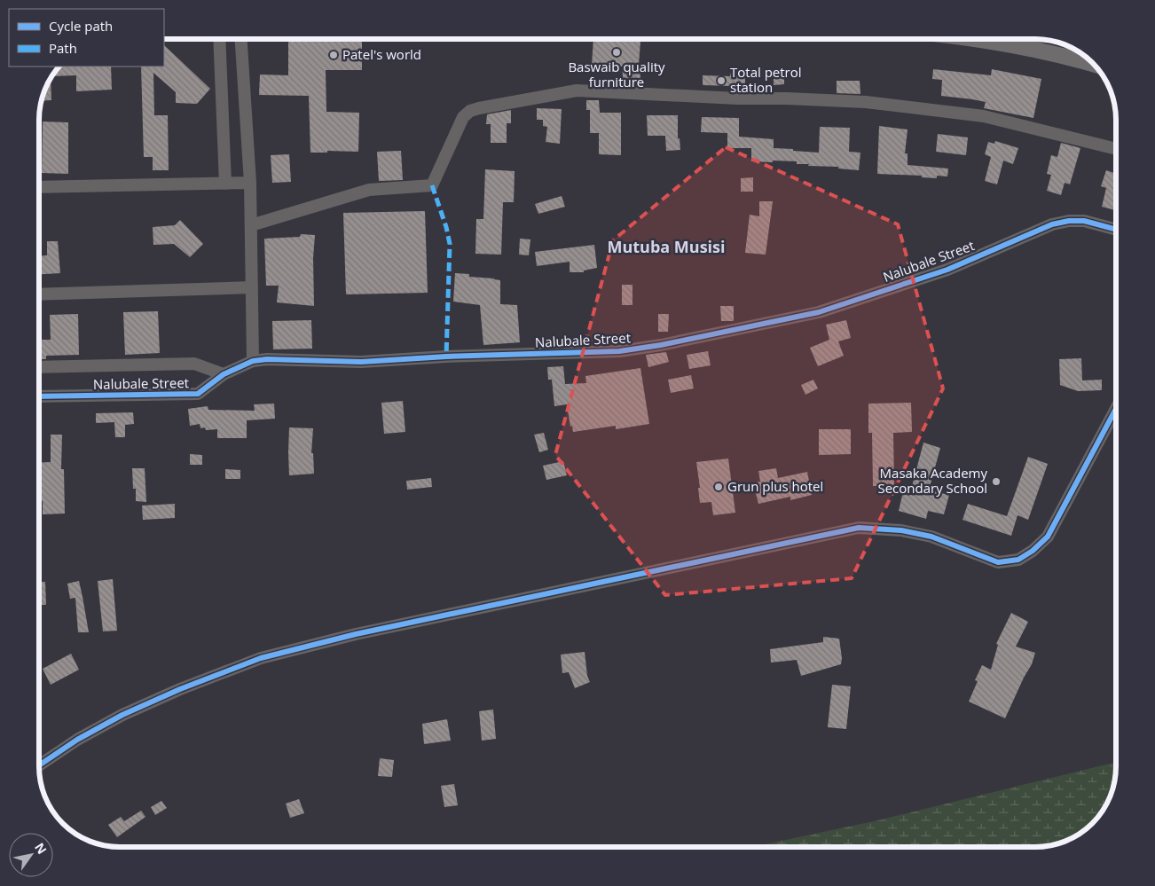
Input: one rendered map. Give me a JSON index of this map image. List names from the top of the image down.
{
  "streets": {
    "street": ["Nalubale Street"]
  },
  "districts": ["Mutuba Musisi"],
  "places": [
    "Baswaib quality furniture",
    "Patel's world",
    "Total petrol station",
    "Masaka Academy Secondary School",
    "Grun plus hotel"
  ],
  "legend": ["Cycle path", "Path"],
  "north": "top right"
}
